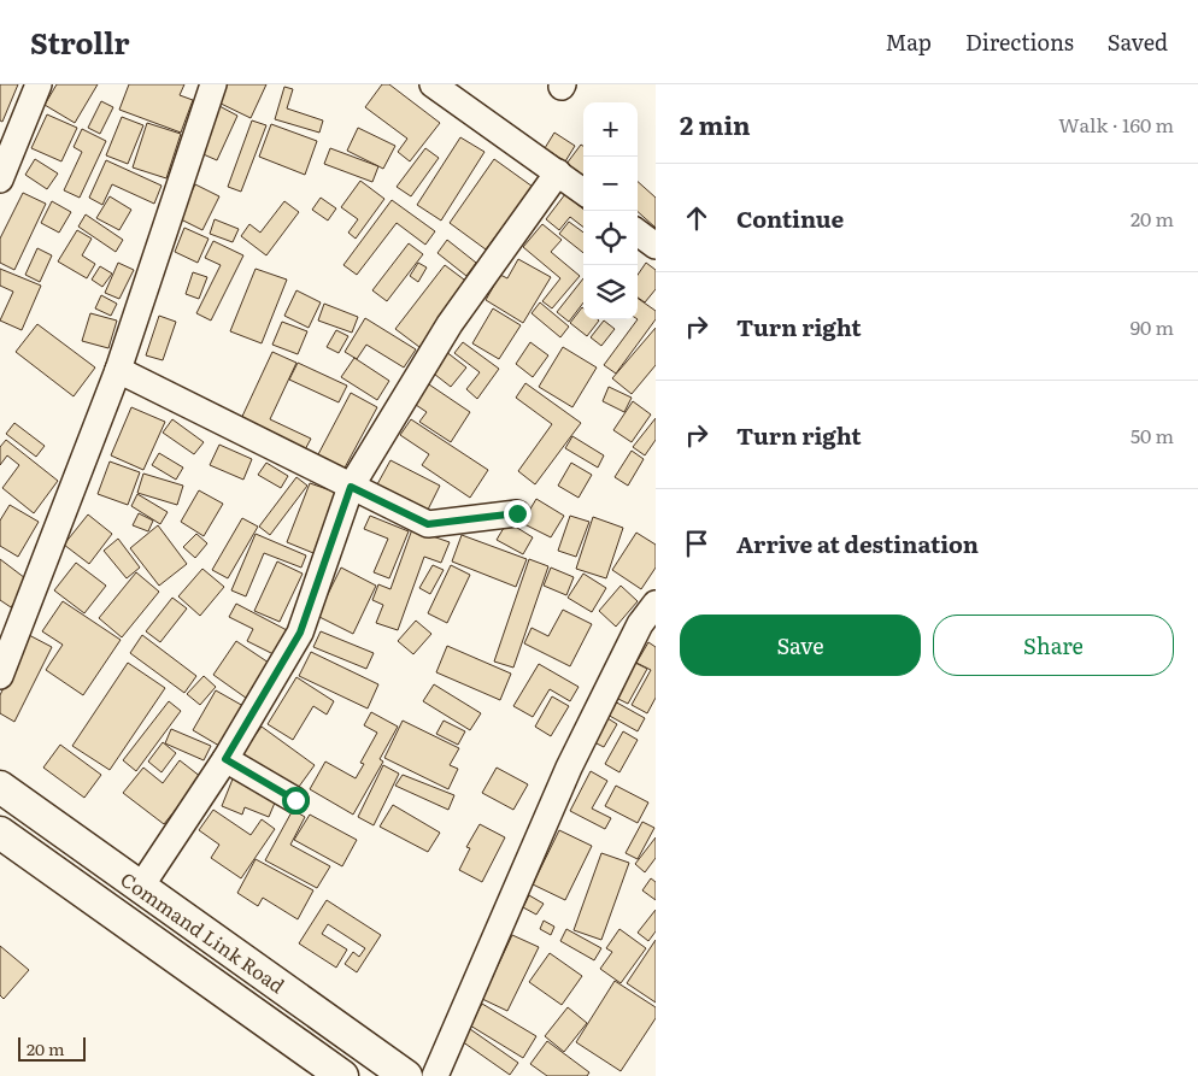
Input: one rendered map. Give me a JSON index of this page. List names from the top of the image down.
{
  "streets": {
    "main road": ["Command Link Road"]
  },
  "scale_bar": "20 m",
  "page": {
    "header": "Strollr",
    "nav": ["Map", "Directions", "Saved"],
    "heading": ["2 min", "Walk · 160 m"],
    "map_buttons": ["+", "−"],
    "list": [
      ["Continue", "20 m"],
      ["Turn right", "90 m"],
      ["Turn right", "50 m"],
      "Arrive at destination"
    ],
    "buttons": ["Save", "Share"],
    "scale": "20 m"
  }
}
